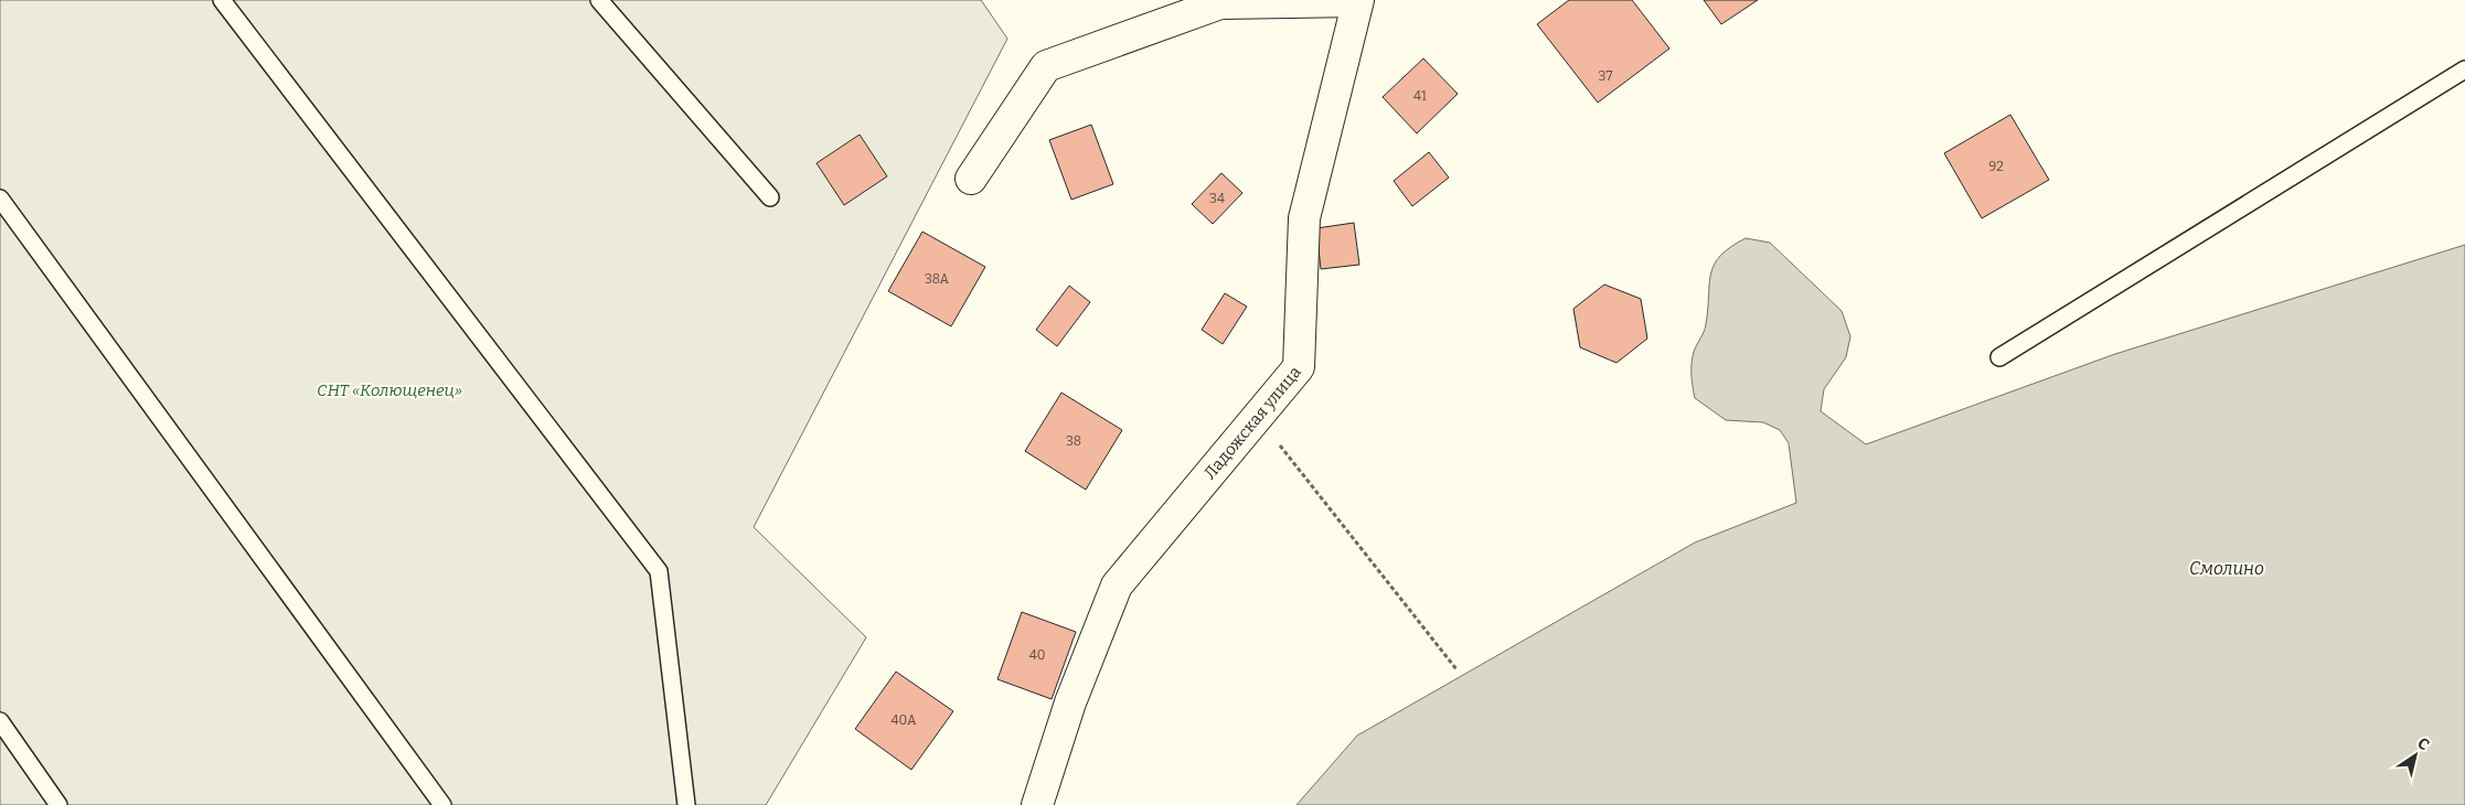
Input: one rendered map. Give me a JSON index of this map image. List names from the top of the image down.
{
  "streets": {
    "street": ["Ладожская улица"]
  },
  "water": ["Смолино"],
  "parks": ["СНТ «Колющенец»"],
  "house_numbers": [
    "37",
    "41",
    "92",
    "34",
    "38А",
    "38",
    "40",
    "40А"
  ],
  "north": "top right"
}
